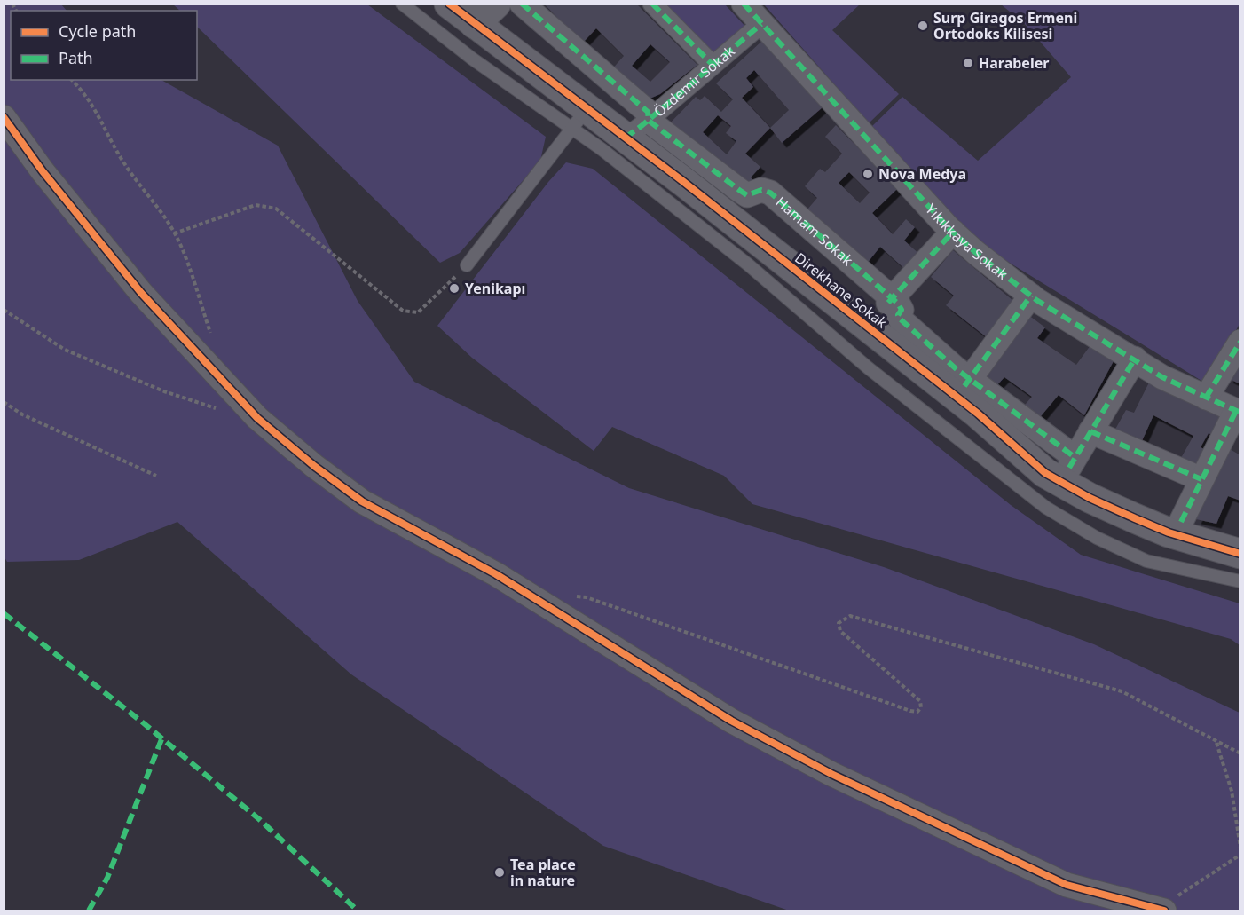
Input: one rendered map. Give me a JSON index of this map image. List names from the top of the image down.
{
  "streets": {
    "street": [
      "Özdemir Sokak",
      "Hamam Sokak",
      "Yıkıkkaya Sokak",
      "Direkhane Sokak"
    ]
  },
  "crossings": [
    ["Özdemir Sokak", "Hamam Sokak"],
    ["Özdemir Sokak", "Yıkıkkaya Sokak"],
    ["Özdemir Sokak", "Direkhane Sokak"]
  ],
  "places": [
    "Surp Giragos Ermeni Ortodoks Kilisesi",
    "Harabeler",
    "Nova Medya",
    "Yenikapı",
    "Tea place in nature"
  ],
  "legend": ["Cycle path", "Path"]
}
